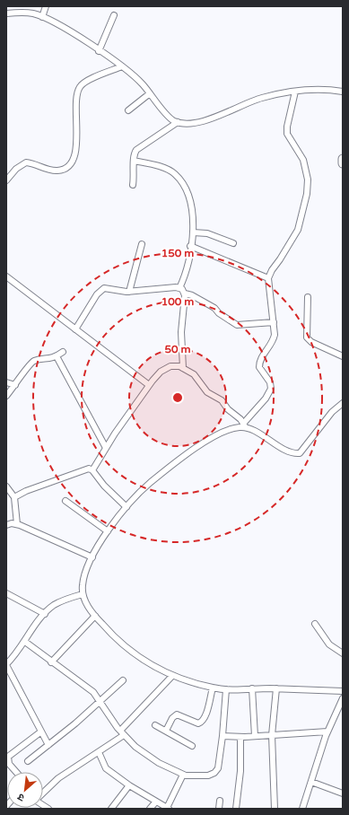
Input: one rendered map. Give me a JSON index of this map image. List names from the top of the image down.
{
  "north": "bottom left",
  "rings": ["150 m", "100 m", "50 m"]
}
